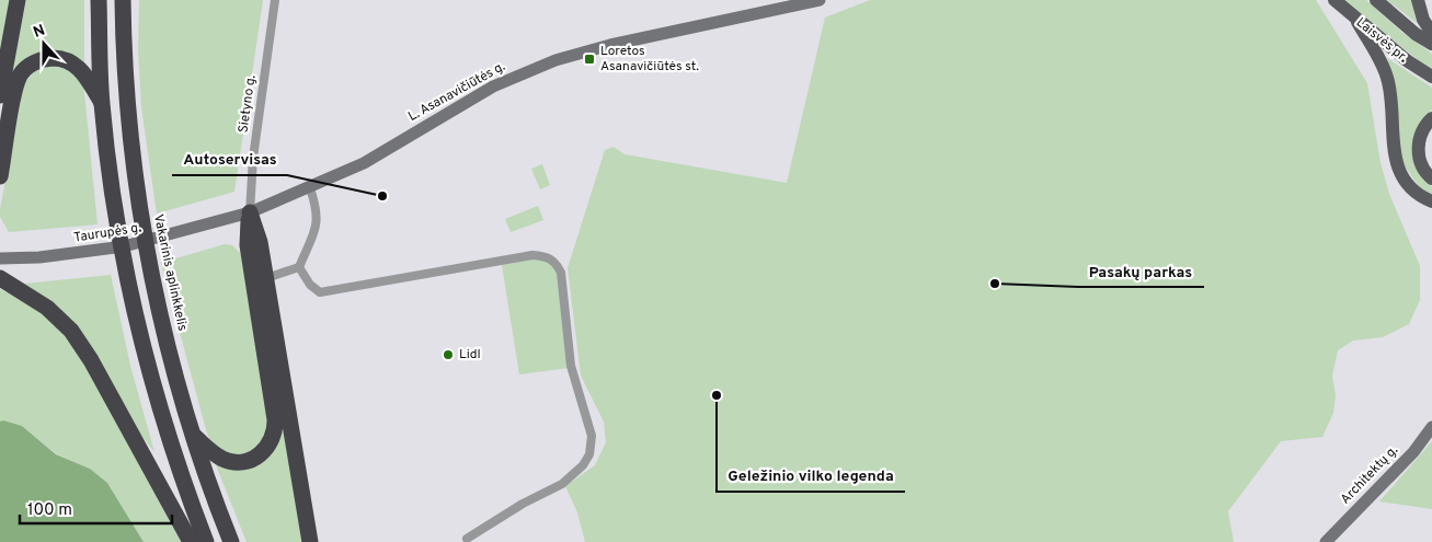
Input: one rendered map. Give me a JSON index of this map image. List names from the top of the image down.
{
  "streets": {
    "highway": ["Vakarinis aplinkkelis"],
    "main road": [
      "Laisvės pr.",
      "L. Asanavičiūtės g.",
      "Taurupės g.",
      "Architektų g."
    ],
    "street": ["Sietyno g."]
  },
  "crossings": [
    ["L. Asanavičiūtės g.", "Sietyno g."],
    ["L. Asanavičiūtės g.", "Taurupės g."],
    ["Sietyno g.", "Taurupės g."]
  ],
  "places": {
    "transit": ["Loretos Asanavičiūtės st."],
    "other": [
      "Autoservisas",
      "Pasakų parkas",
      "Lidl",
      "Geležinio vilko legenda"
    ]
  },
  "scale_bar": "100 m",
  "north": "top"
}
